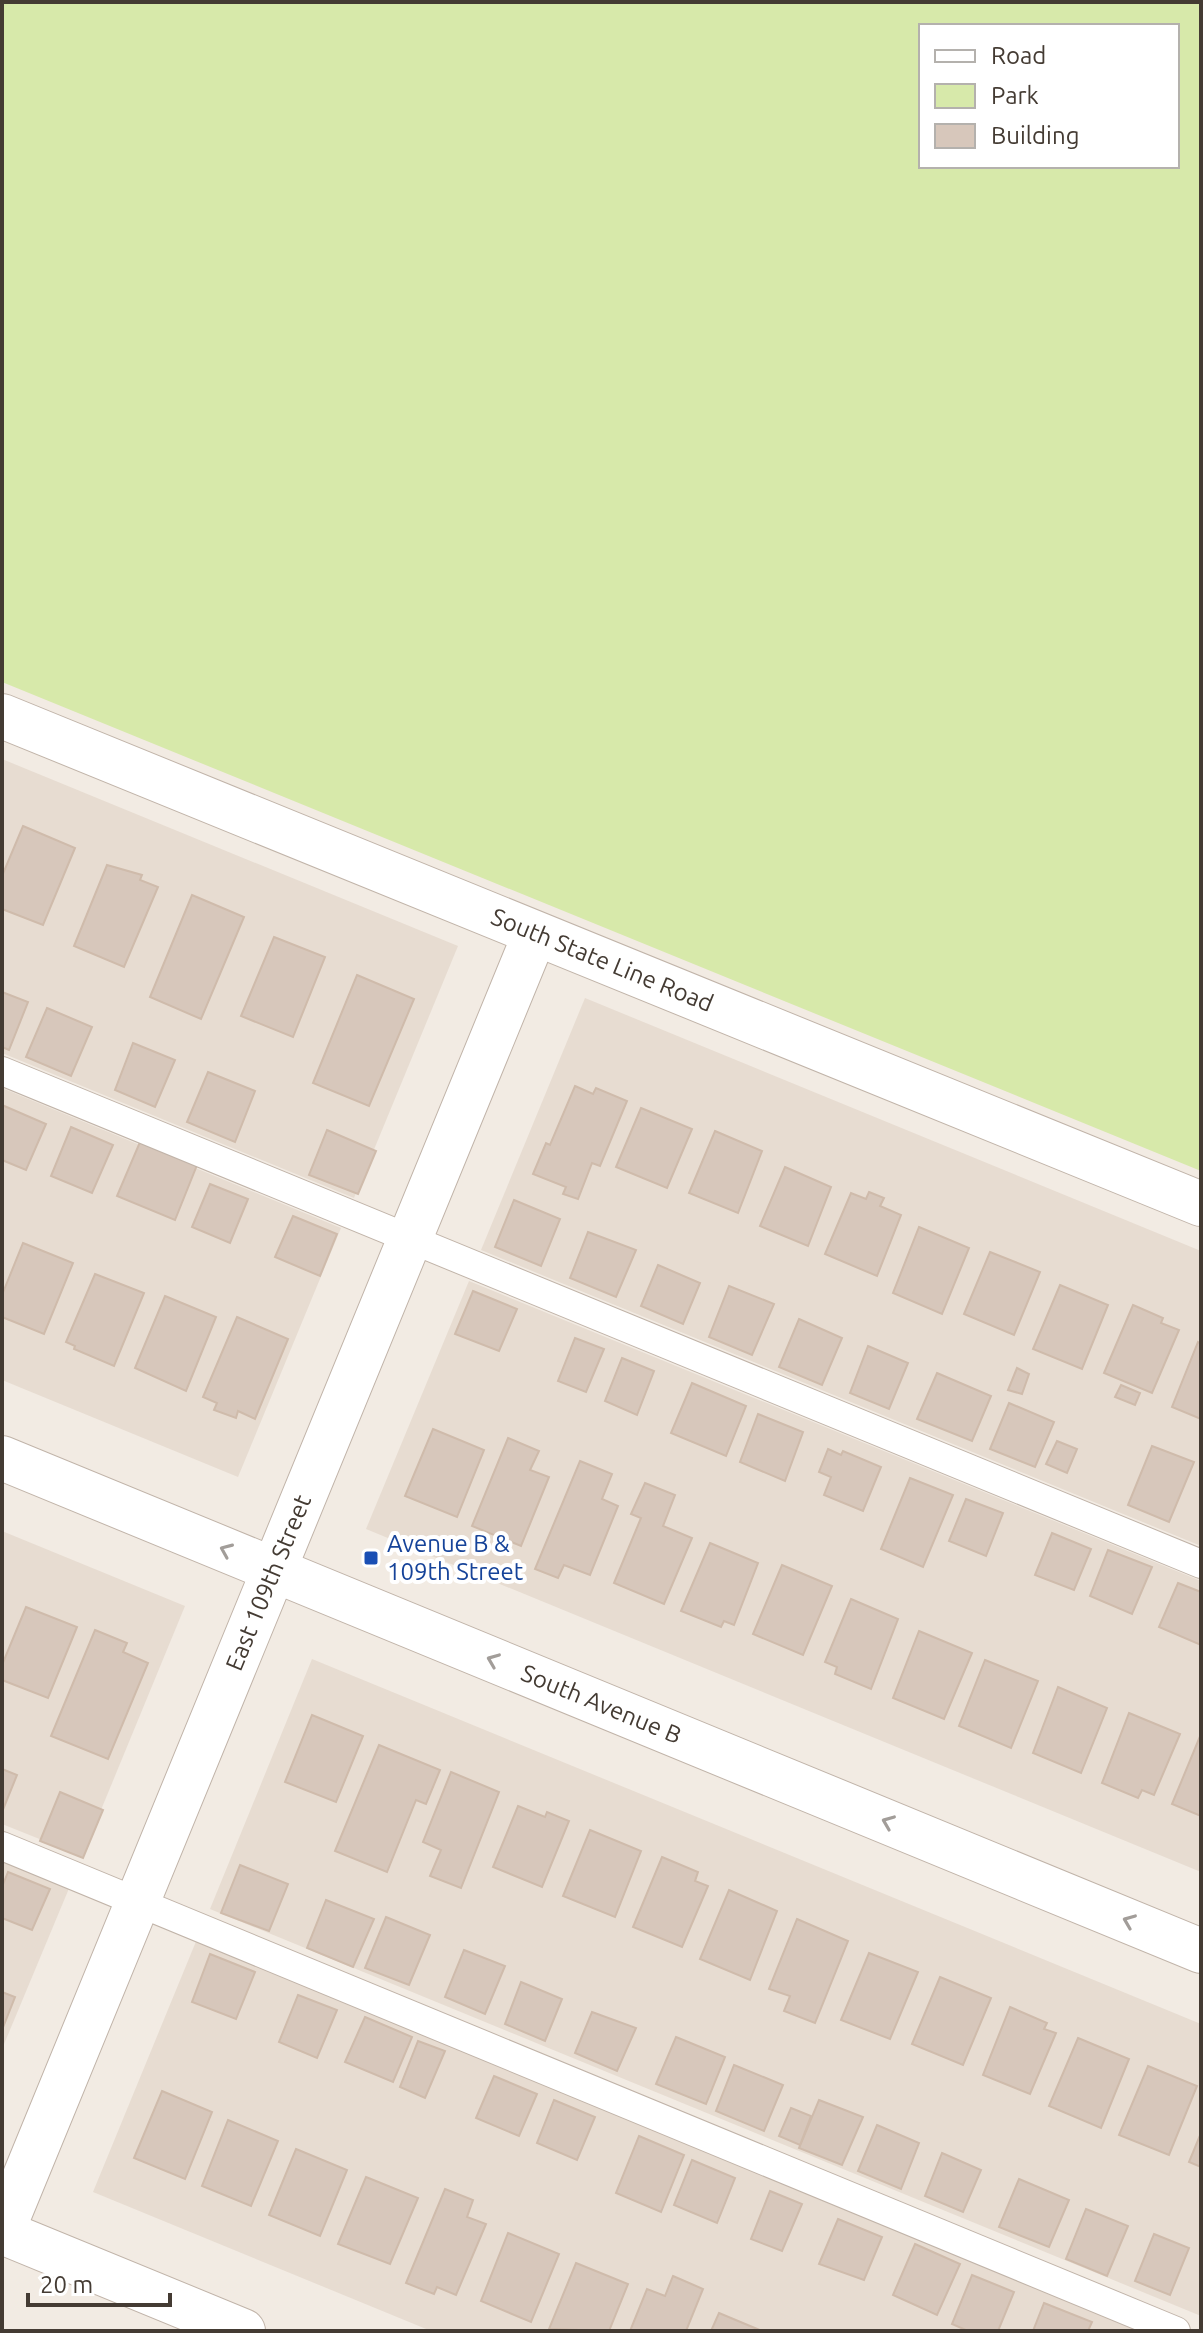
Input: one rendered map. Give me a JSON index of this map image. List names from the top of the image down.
{
  "streets": {
    "street": ["South State Line Road", "East 109th Street", "South Avenue B"]
  },
  "crossings": [
    ["South State Line Road", "East 109th Street"],
    ["East 109th Street", "South Avenue B"]
  ],
  "one_way": ["South Avenue B"],
  "places": {
    "transit": ["Avenue B & 109th Street"]
  },
  "legend": ["Road", "Park", "Building"],
  "scale_bar": "20 m"
}
